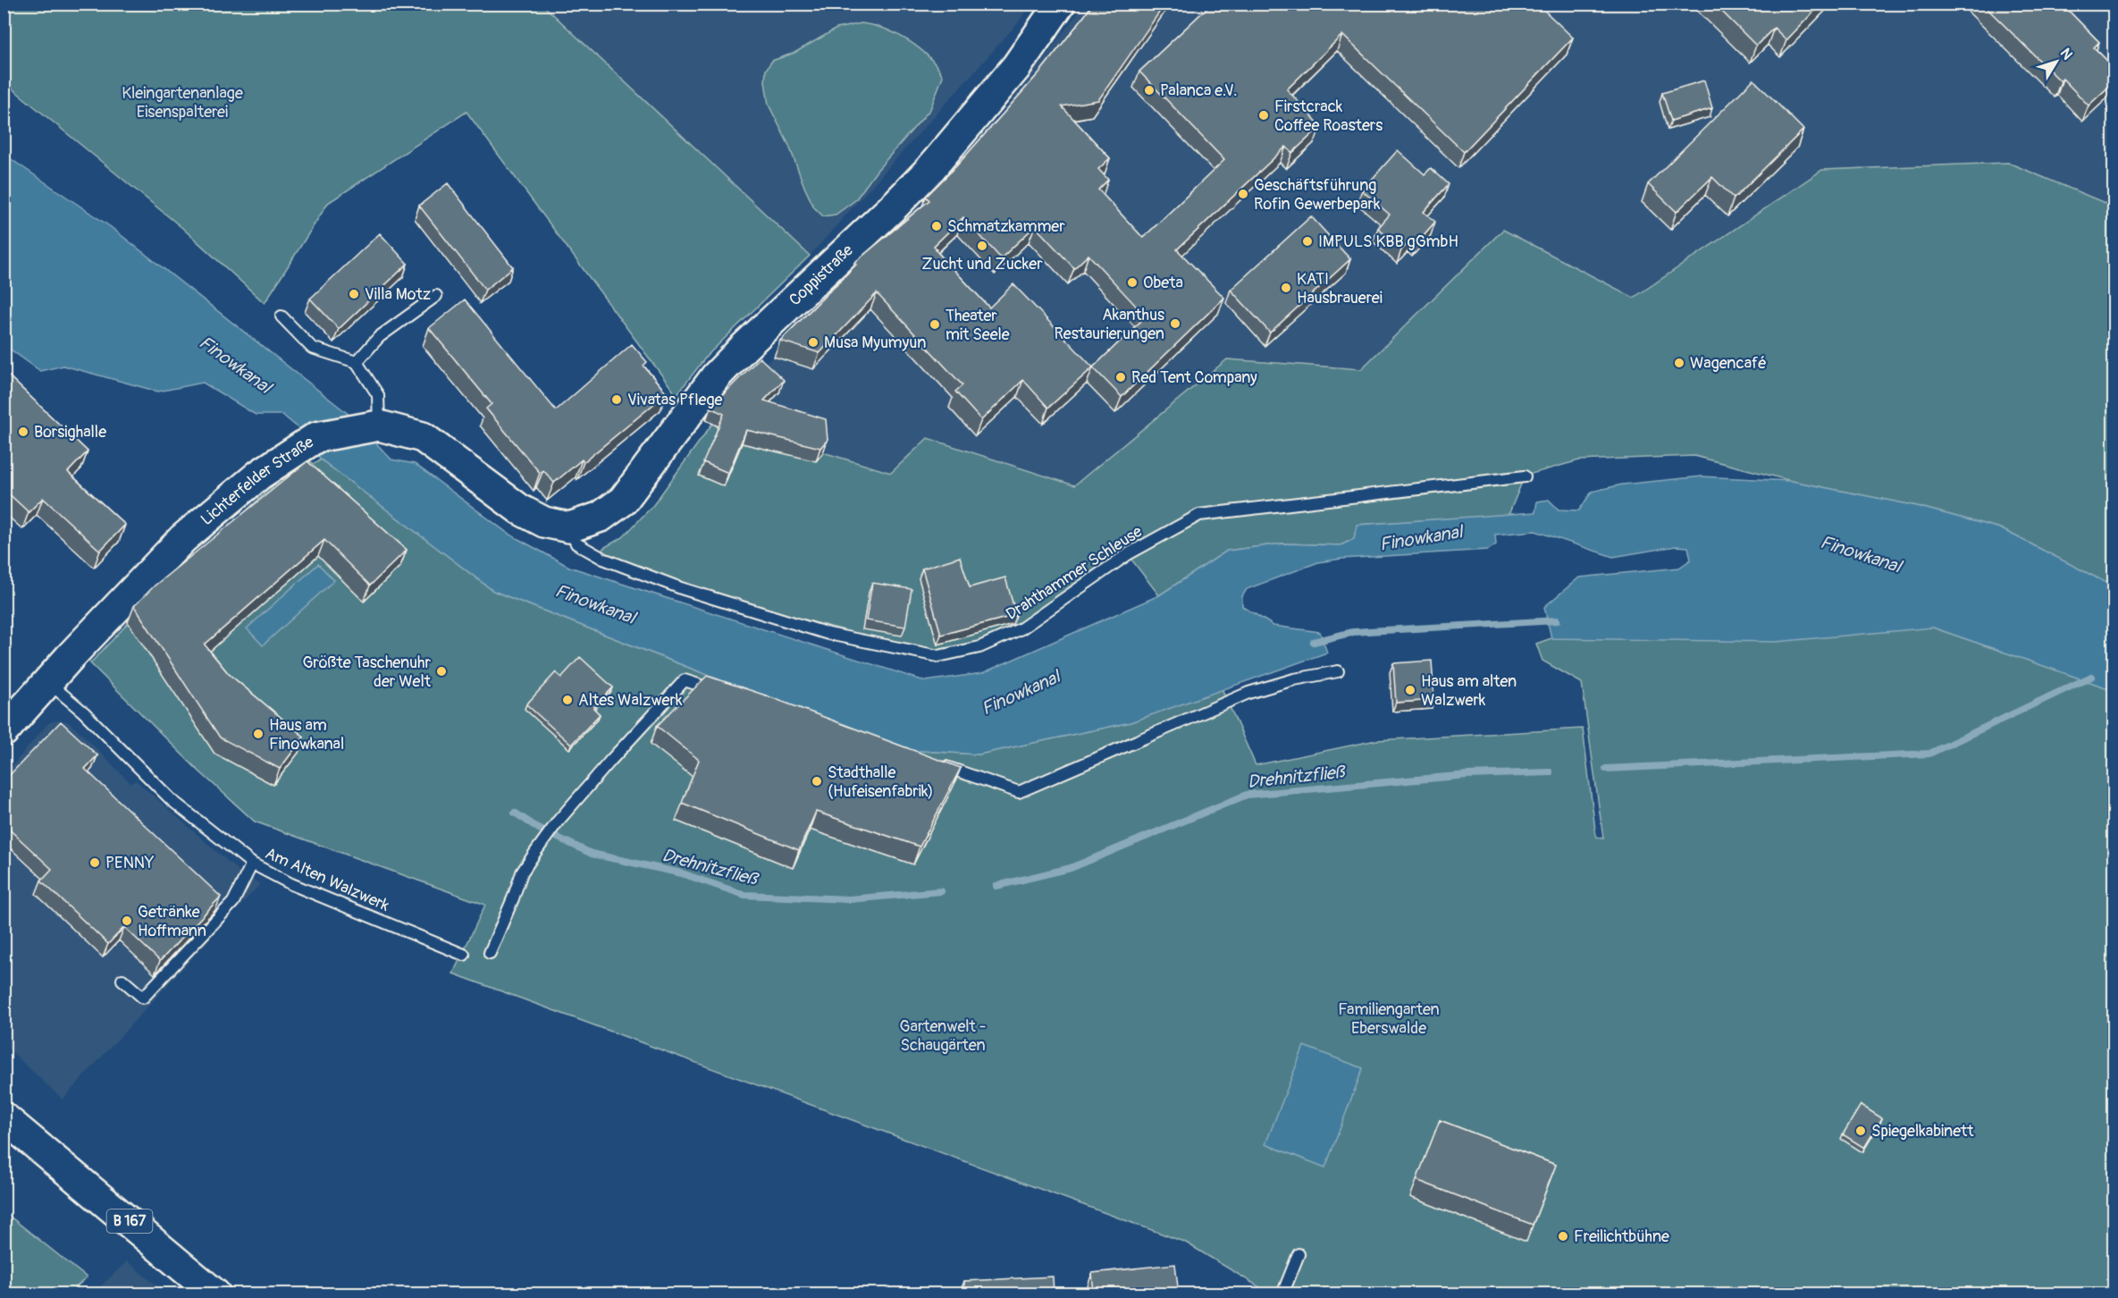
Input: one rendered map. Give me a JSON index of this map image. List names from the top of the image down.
{
  "streets": {
    "main road": ["Coppistraße", "Lichterfelder Straße", "B 167"],
    "lane": ["Drahthammer Schleuse", "Am Alten Walzwerk"]
  },
  "crossings": [
    ["Coppistraße", "Lichterfelder Straße"],
    ["Coppistraße", "Drahthammer Schleuse"],
    ["Lichterfelder Straße", "Drahthammer Schleuse"],
    ["Lichterfelder Straße", "Am Alten Walzwerk"]
  ],
  "water": ["Finowkanal", "Drehnitzfließ"],
  "parks": ["Kleingartenanlage Eisenspalterei", "Familiengarten Eberswalde", "Gartenwelt - Schaugärten"],
  "places": [
    "Palanca e.V.",
    "Firstcrack Coffee Roasters",
    "Geschäftsführung Rofin Gewerbepark",
    "Schmatzkammer",
    "IMPULS KBB gGmbH",
    "Zucht und Zucker",
    "Obeta",
    "KATI Hausbrauerei",
    "Villa Motz",
    "Akanthus Restaurierungen",
    "Theater mit Seele",
    "Musa Myumyun",
    "Wagencafé",
    "Red Tent Company",
    "Vivatas Pflege",
    "Borsighalle",
    "Größte Taschenuhr der Welt",
    "Haus am alten Walzwerk",
    "Altes Walzwerk",
    "Haus am Finowkanal",
    "Stadthalle (Hufeisenfabrik)",
    "PENNY",
    "Getränke Hoffmann",
    "Spiegelkabinett",
    "Freilichtbühne"
  ],
  "north": "top right"
}
